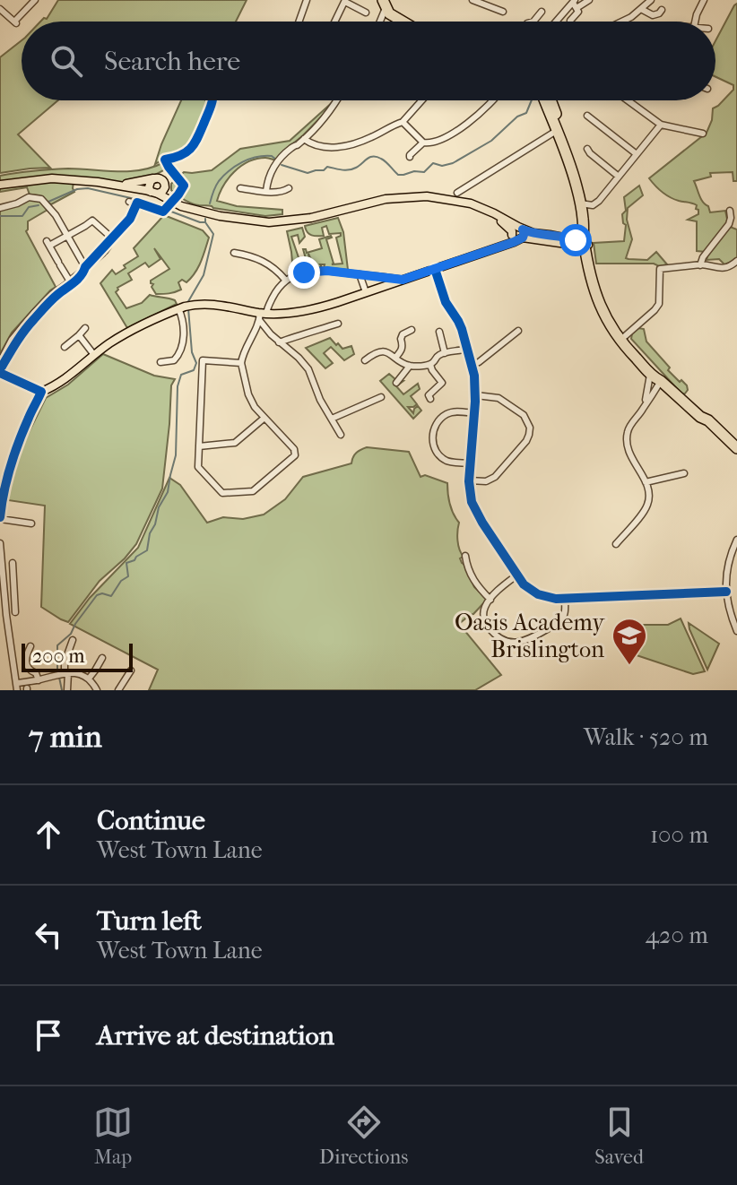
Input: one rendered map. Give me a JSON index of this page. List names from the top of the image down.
{
  "places": {
    "school or university": ["Oasis Academy Brislington"]
  },
  "scale_bar": "200 m",
  "page": {
    "search": "Search here",
    "scale": "200 m",
    "heading": ["7 min", "Walk · 520 m"],
    "list": [
      ["Continue", "West Town Lane", "100 m"],
      ["Turn left", "West Town Lane", "420 m"],
      "Arrive at destination"
    ],
    "nav": ["Map", "Directions", "Saved"]
  }
}
